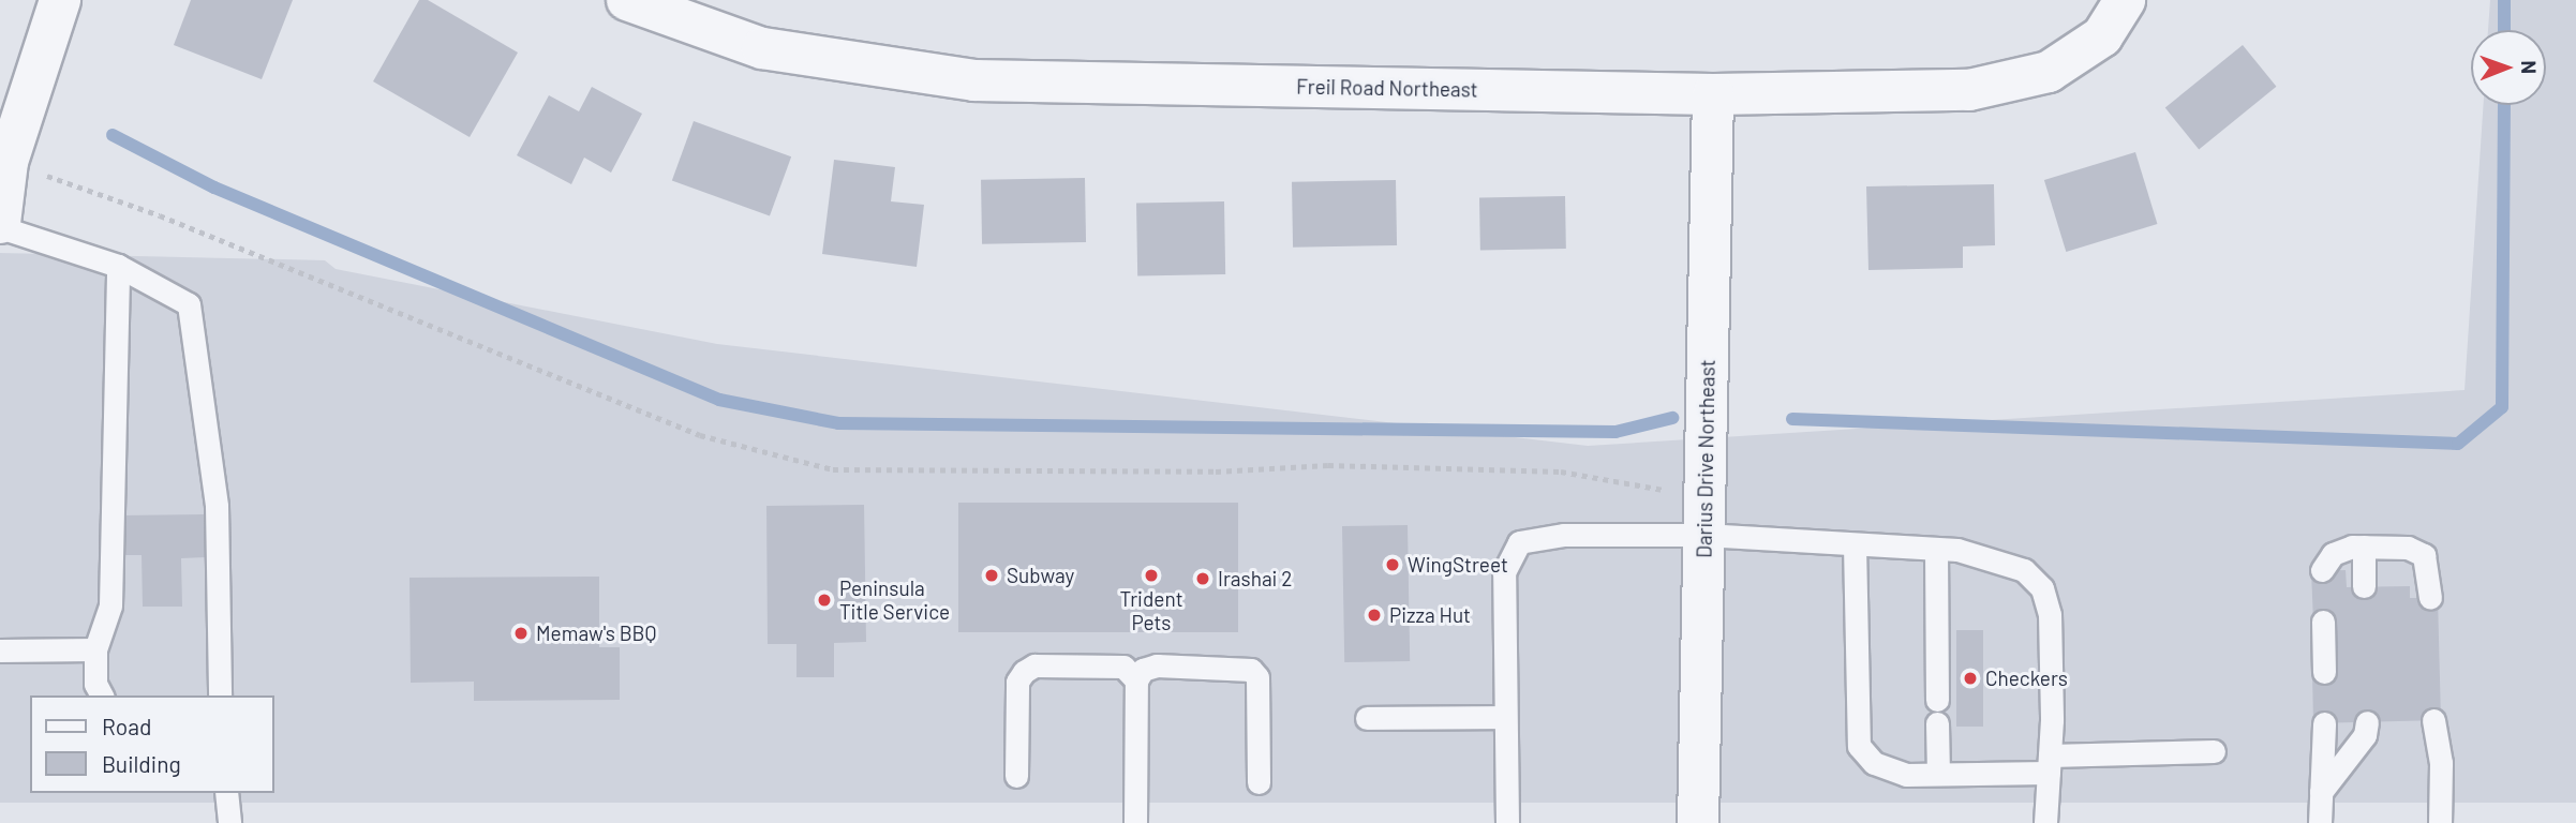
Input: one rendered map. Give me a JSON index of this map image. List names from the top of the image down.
{
  "streets": {
    "street": ["Freil Road Northeast", "Darius Drive Northeast"]
  },
  "crossings": [
    ["Freil Road Northeast", "Darius Drive Northeast"]
  ],
  "places": [
    "WingStreet",
    "Subway",
    "Trident Pets",
    "Irashai 2",
    "Peninsula Title Service",
    "Pizza Hut",
    "Memaw's BBQ",
    "Checkers"
  ],
  "legend": ["Road", "Building"],
  "north": "right"
}
